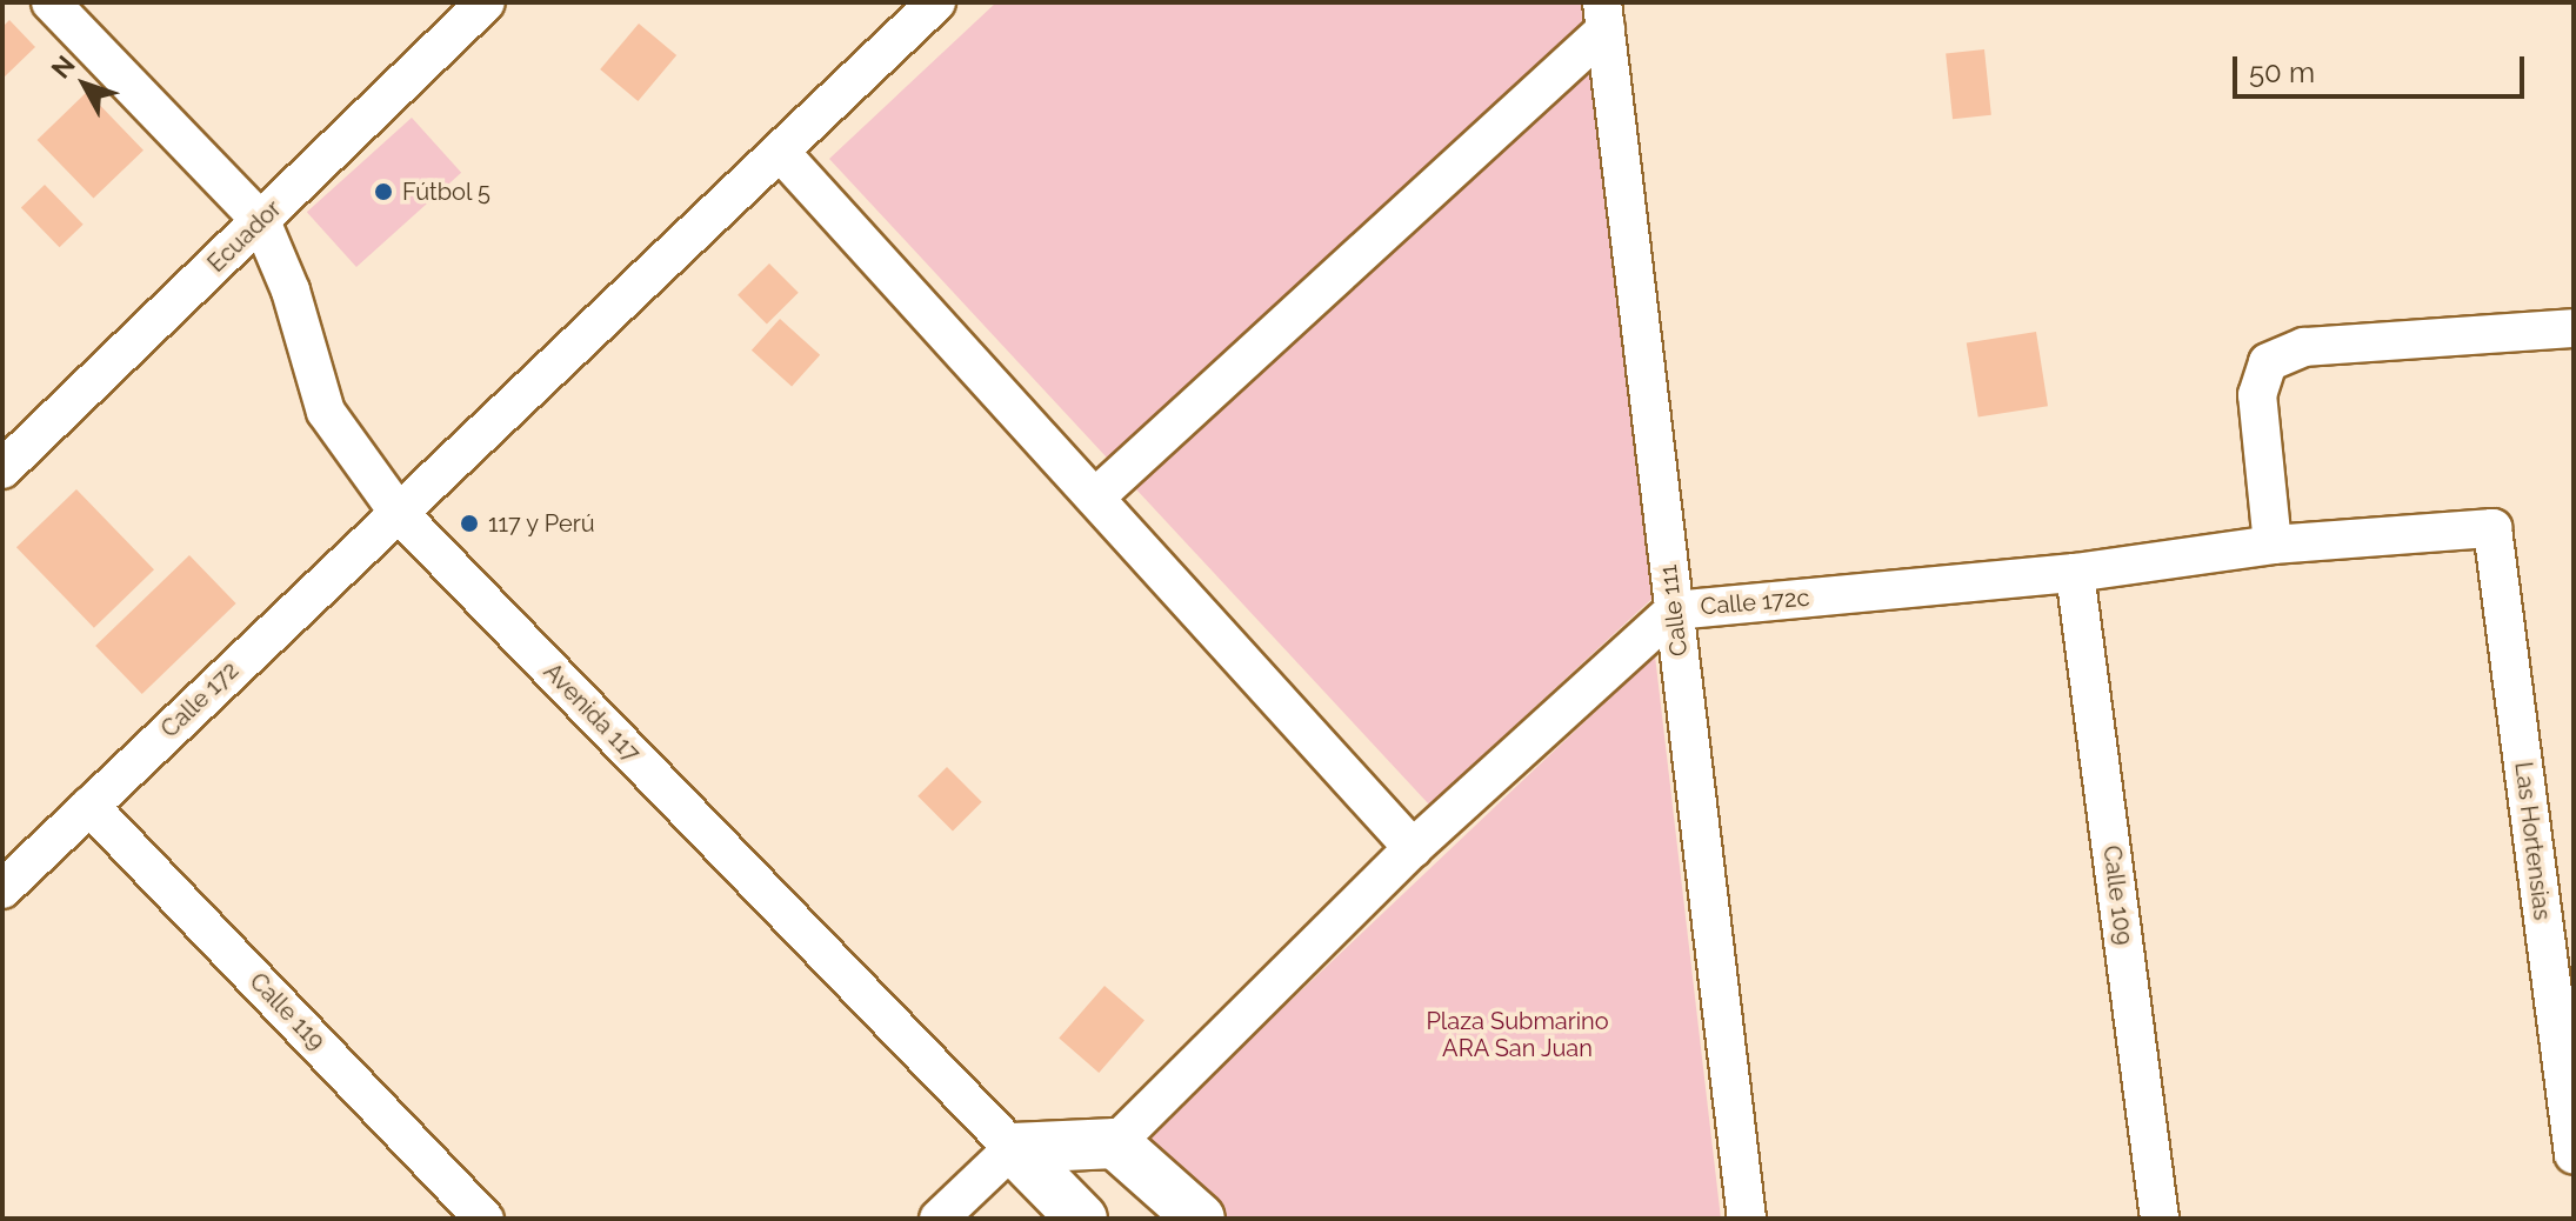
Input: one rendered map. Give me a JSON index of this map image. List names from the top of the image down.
{
  "streets": {
    "main road": ["Avenida 117"],
    "street": [
      "Ecuador",
      "Calle 172c",
      "Calle 111",
      "Calle 172",
      "Las Hortensias",
      "Calle 109",
      "Calle 119"
    ]
  },
  "crossings": [
    ["Ecuador", "Avenida 117"],
    ["Calle 172c", "Calle 111"],
    ["Calle 172c", "Las Hortensias"],
    ["Calle 172c", "Calle 109"],
    ["Calle 172", "Avenida 117"],
    ["Calle 172", "Calle 119"]
  ],
  "parks": ["Plaza Submarino ARA San Juan"],
  "places": ["Fútbol 5", "117 y Perú"],
  "scale_bar": "50 m",
  "north": "top left"
}
